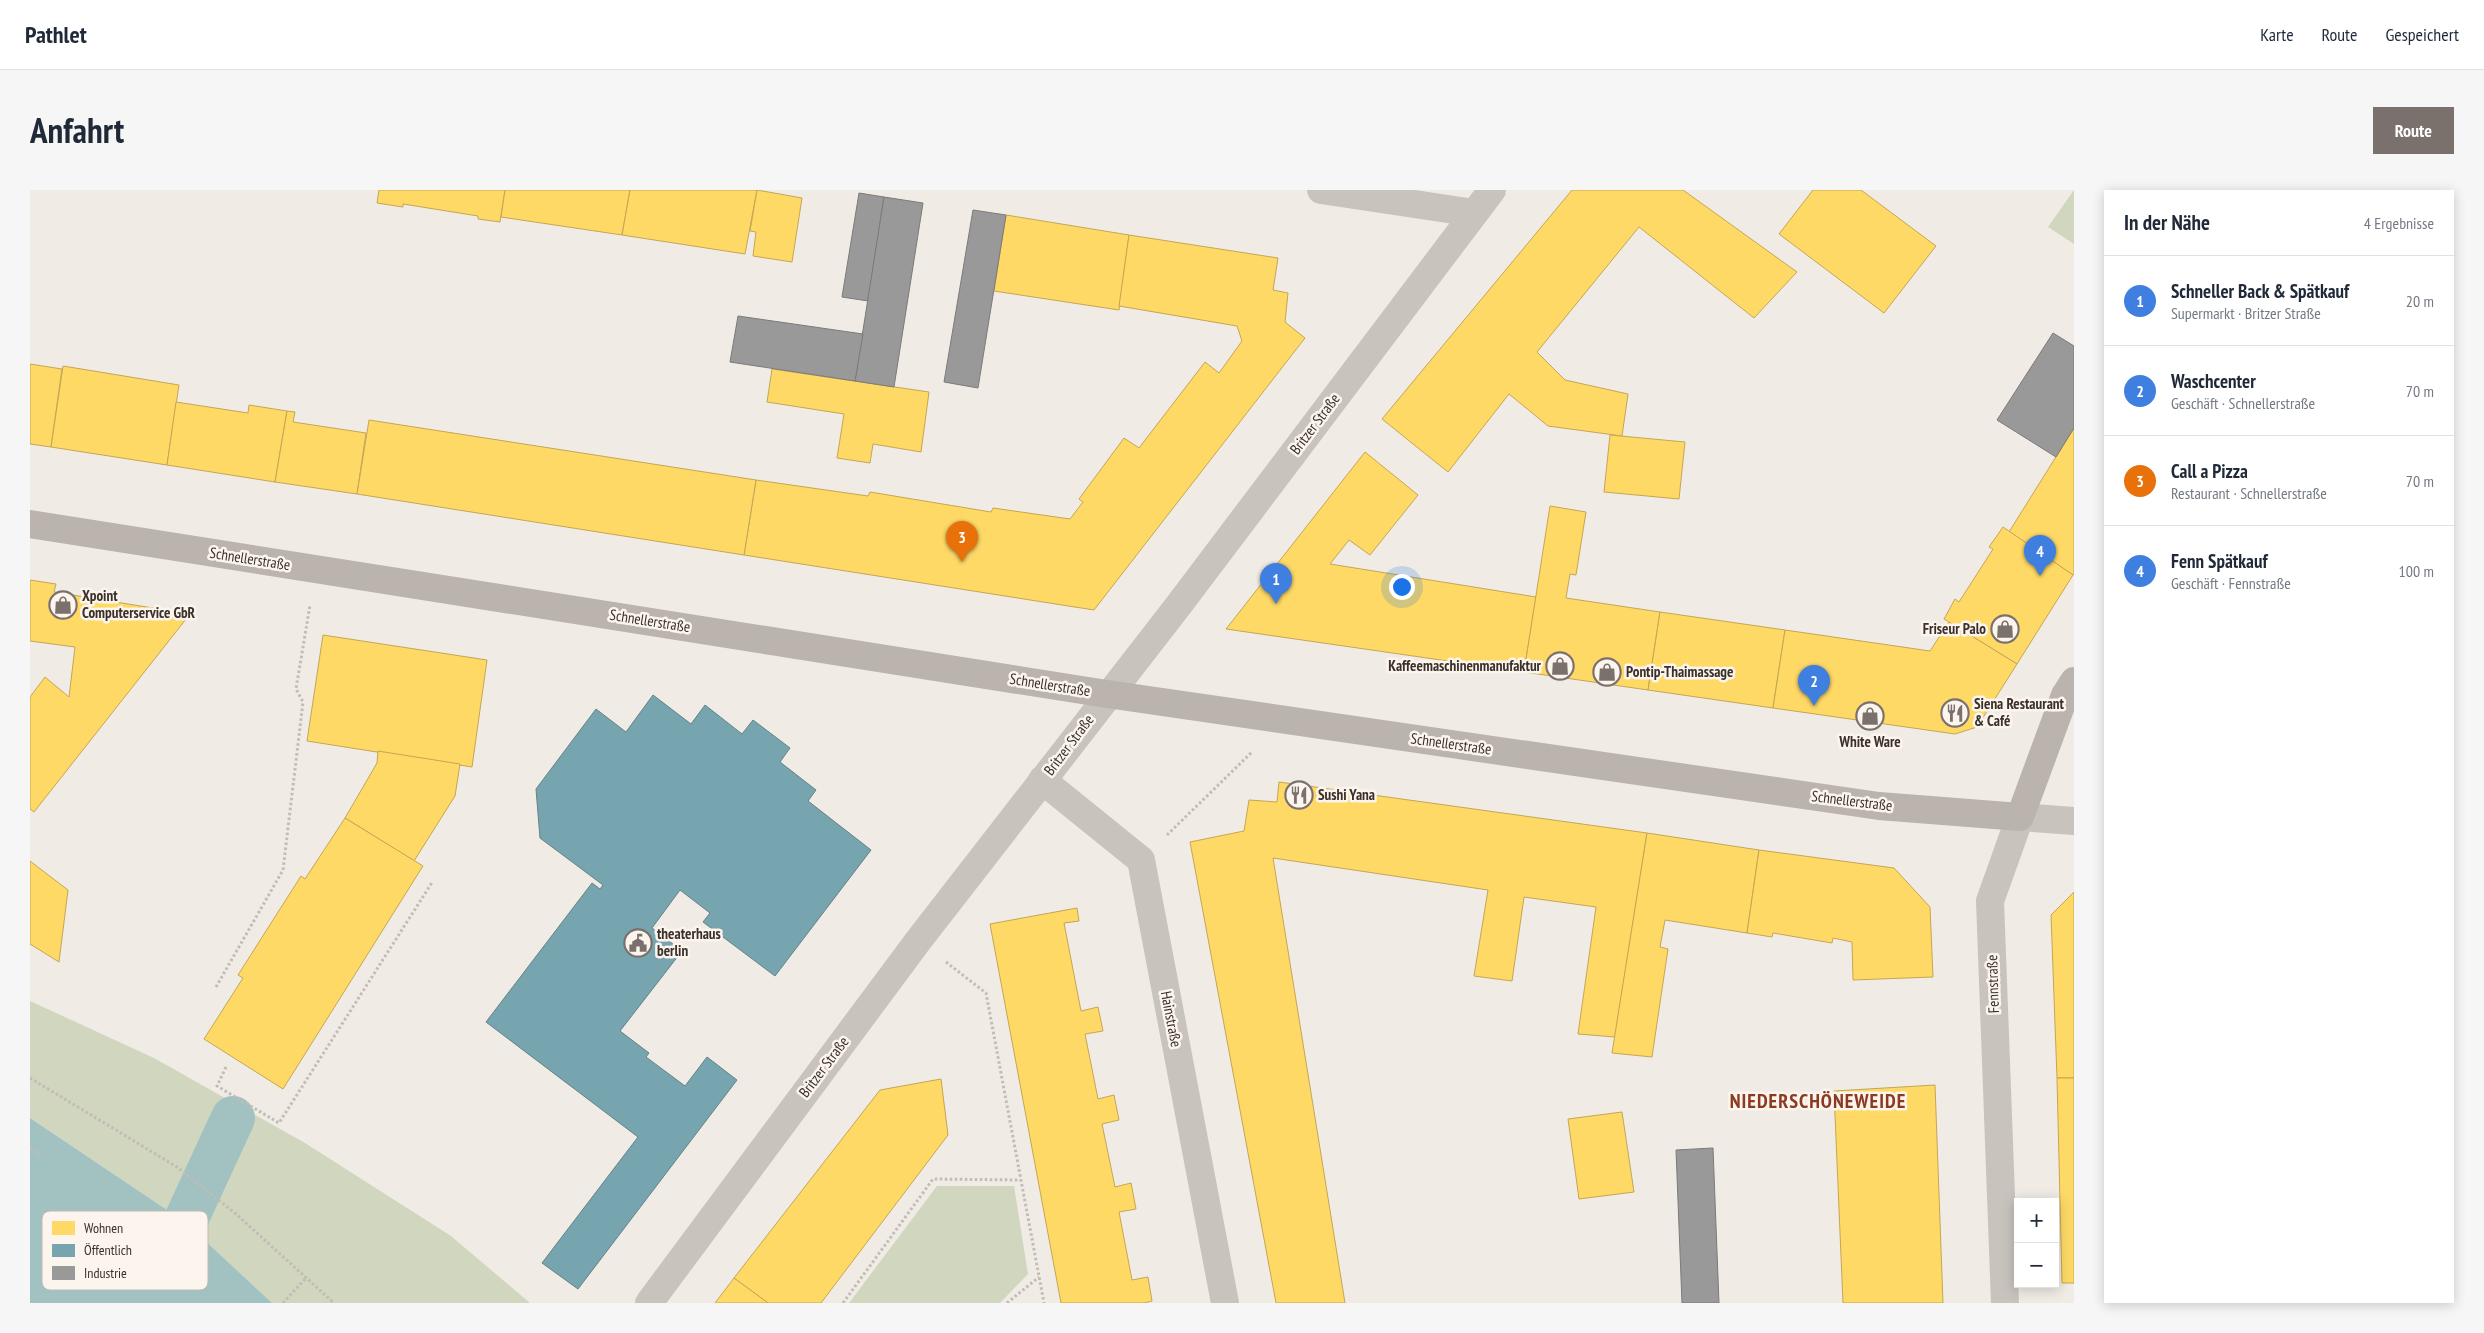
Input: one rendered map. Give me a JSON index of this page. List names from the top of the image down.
{
  "streets": {
    "main road": ["Schnellerstraße", "Fennstraße"],
    "street": ["Britzer Straße", "Hainstraße"]
  },
  "crossings": [
    ["Britzer Straße", "Schnellerstraße"],
    ["Schnellerstraße", "Fennstraße"]
  ],
  "districts": ["NIEDERSCHÖNEWEIDE"],
  "places": {
    "shop": [
      "Xpoint Computerservice GbR",
      "Friseur Palo",
      "Kaffeemaschinenmanufaktur",
      "Pontip-Thaimassage",
      "White Ware"
    ],
    "restaurant": ["Siena Restaurant & Café", "Sushi Yana"],
    "public building": ["theaterhaus berlin"]
  },
  "legend": ["Wohnen", "Öffentlich", "Industrie"],
  "page": {
    "header": "Pathlet",
    "nav": ["Karte", "Route", "Gespeichert"],
    "title": "Anfahrt",
    "buttons": "Route",
    "heading": ["In der Nähe", "4 Ergebnisse"],
    "list": [
      {
        "mark": "1",
        "name": "Schneller Back & Spätkauf",
        "note": "Supermarkt · Britzer Straße",
        "value": "20 m"
      },
      {
        "mark": "2",
        "name": "Waschcenter",
        "note": "Geschäft · Schnellerstraße",
        "value": "70 m"
      },
      {
        "mark": "3",
        "name": "Call a Pizza",
        "note": "Restaurant · Schnellerstraße",
        "value": "70 m"
      },
      {
        "mark": "4",
        "name": "Fenn Spätkauf",
        "note": "Geschäft · Fennstraße",
        "value": "100 m"
      }
    ],
    "pins": [
      "3",
      "4",
      "1",
      "2"
    ],
    "map_buttons": ["+", "−"]
  }
}
